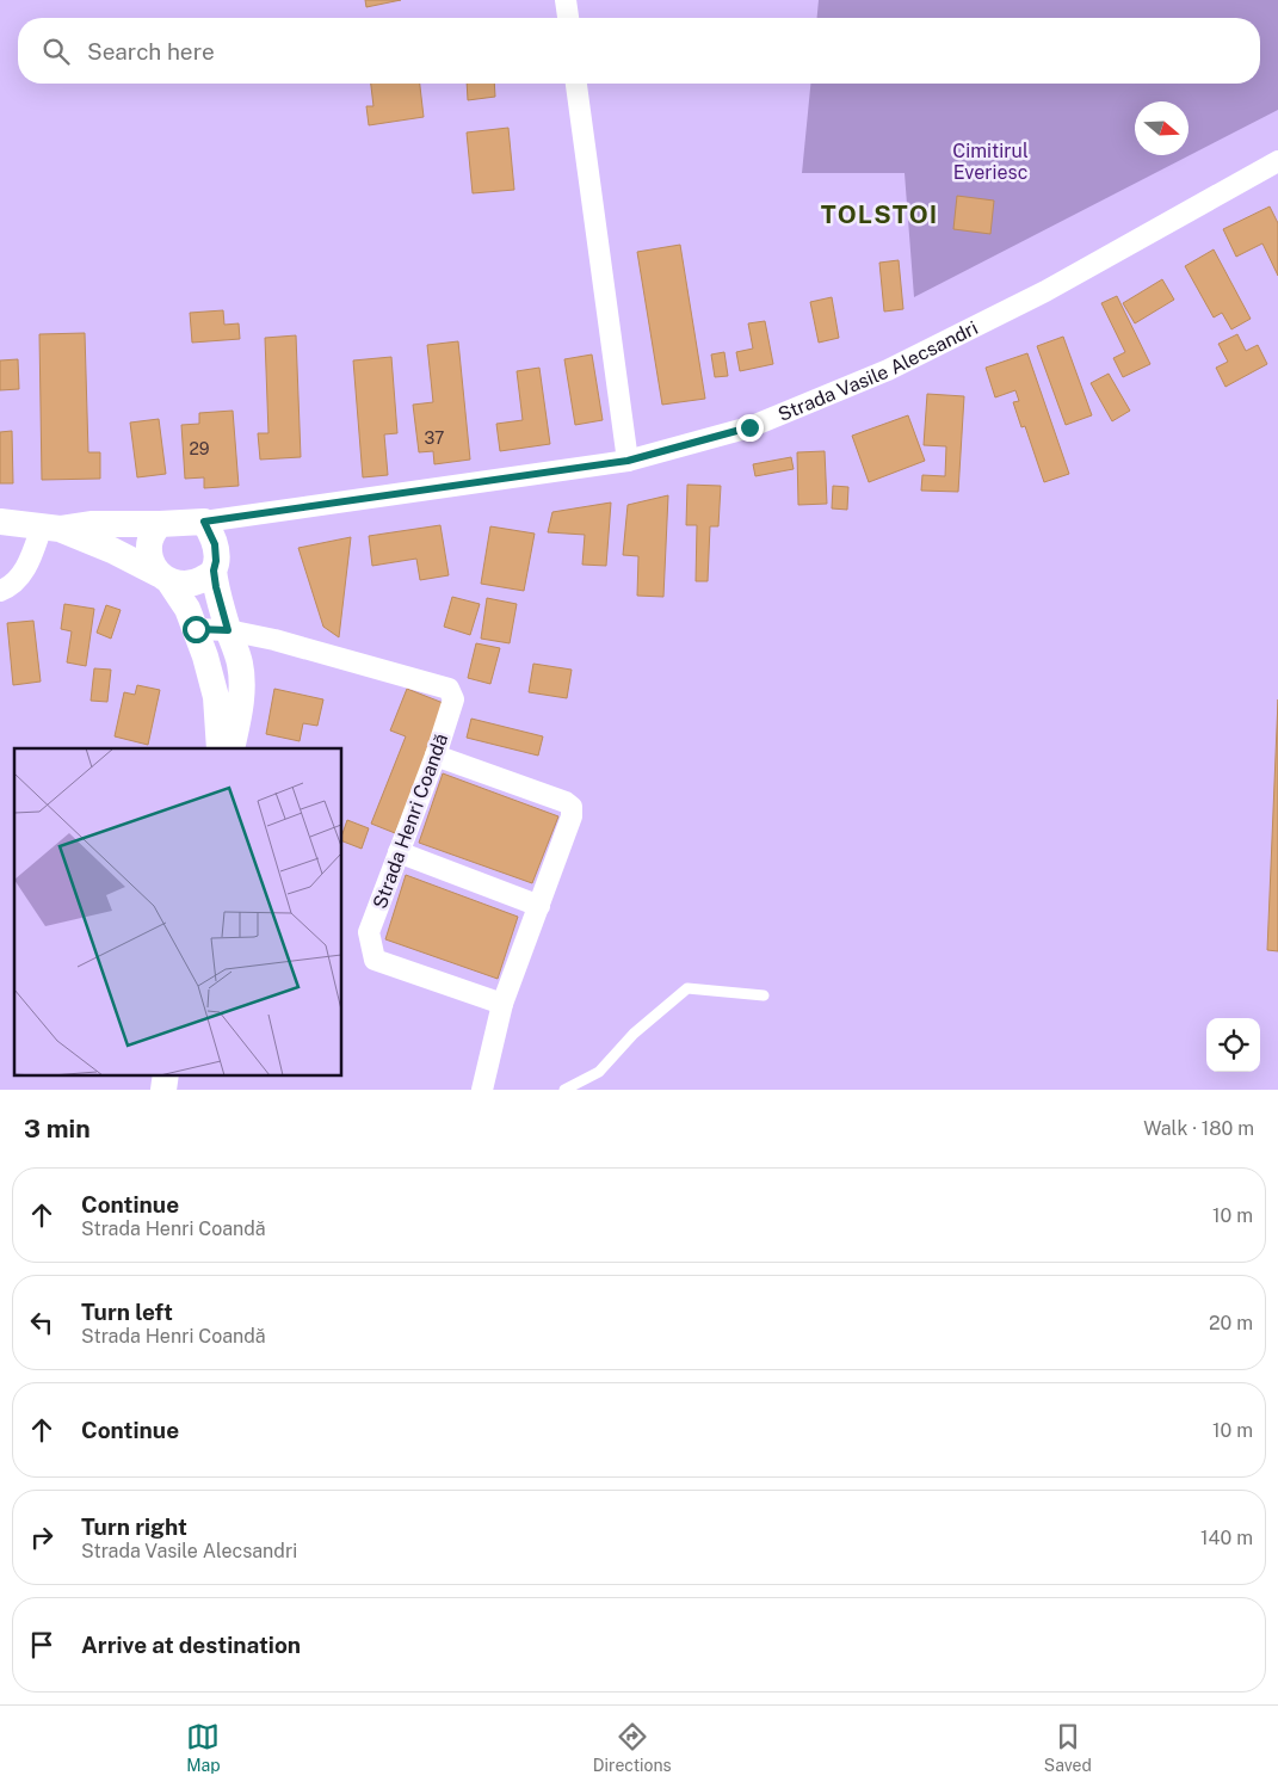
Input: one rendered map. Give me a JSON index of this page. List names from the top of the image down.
{
  "streets": {
    "street": ["Strada Vasile Alecsandri", "Strada Henri Coandă"]
  },
  "districts": ["TOLSTOI"],
  "parks": ["Cimitirul Everiesc"],
  "house_numbers": ["37", "29"],
  "north": "right",
  "page": {
    "search": "Search here",
    "heading": ["3 min", "Walk · 180 m"],
    "list": [
      ["Continue", "Strada Henri Coandă", "10 m"],
      ["Turn left", "Strada Henri Coandă", "20 m"],
      ["Continue", "10 m"],
      ["Turn right", "Strada Vasile Alecsandri", "140 m"],
      "Arrive at destination"
    ],
    "nav": ["Map", "Directions", "Saved"]
  }
}
